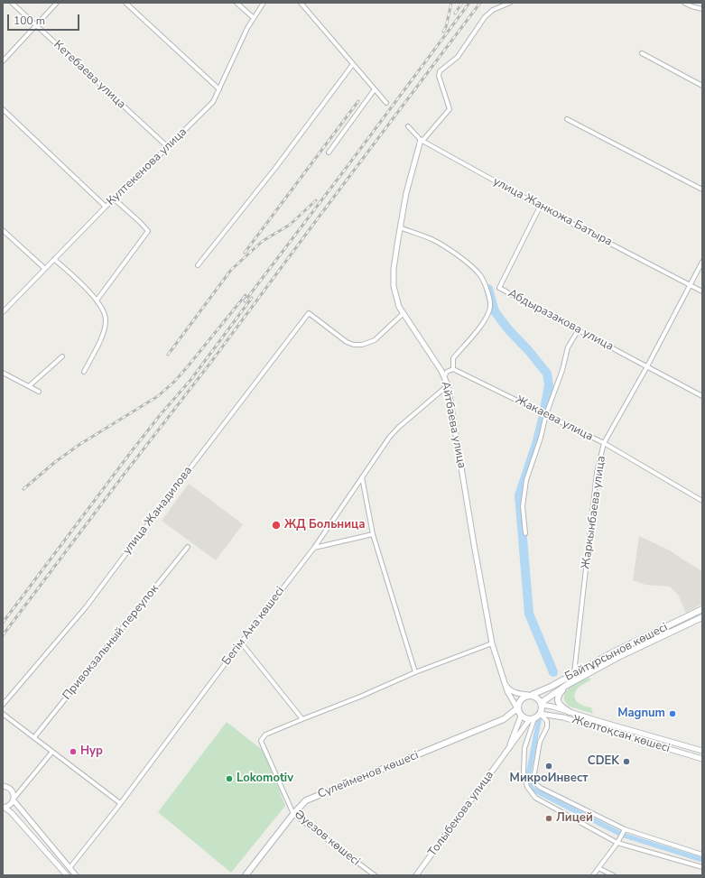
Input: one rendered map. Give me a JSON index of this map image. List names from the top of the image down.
{
  "streets": {
    "main road": ["Байтұрсынов көшесі", "Сүлейменов көшесі"],
    "street": [
      "Кетебаева улица",
      "Култекенова улица",
      "улица Жанкожа Батыра",
      "Абдыразакова улица",
      "Жакаева улица",
      "Айтбаева улица",
      "улица Жанадилова",
      "Жаркынбаева улица",
      "Бегім Ана көшесі",
      "Привокзальный переулок",
      "Желтоқсан көшесі",
      "Толыбекова улица",
      "Әуезов көшесі"
    ]
  },
  "crossings": [
    ["Кетебаева улица", "Култекенова улица"],
    ["улица Жанкожа Батыра", "Абдыразакова улица"],
    ["улица Жанкожа Батыра", "Айтбаева улица"],
    ["улица Жанкожа Батыра", "Жаркынбаева улица"],
    ["Абдыразакова улица", "Жаркынбаева улица"],
    ["Жакаева улица", "Жаркынбаева улица"],
    ["Айтбаева улица", "улица Жанадилова"],
    ["Айтбаева улица", "Бегім Ана көшесі"],
    ["Айтбаева улица", "Байтұрсынов көшесі"],
    ["Айтбаева улица", "Желтоқсан көшесі"],
    ["Айтбаева улица", "Сүлейменов көшесі"],
    ["Жаркынбаева улица", "Байтұрсынов көшесі"],
    ["Байтұрсынов көшесі", "Желтоқсан көшесі"],
    ["Байтұрсынов көшесі", "Сүлейменов көшесі"],
    ["Желтоқсан көшесі", "Сүлейменов көшесі"],
    ["Сүлейменов көшесі", "Әуезов көшесі"]
  ],
  "places": [
    "ЖД Больница",
    "Magnum",
    "Нур",
    "CDEK",
    "МикроИнвест",
    "Lokomotiv",
    "Лицей"
  ],
  "scale_bar": "100 m"
}
